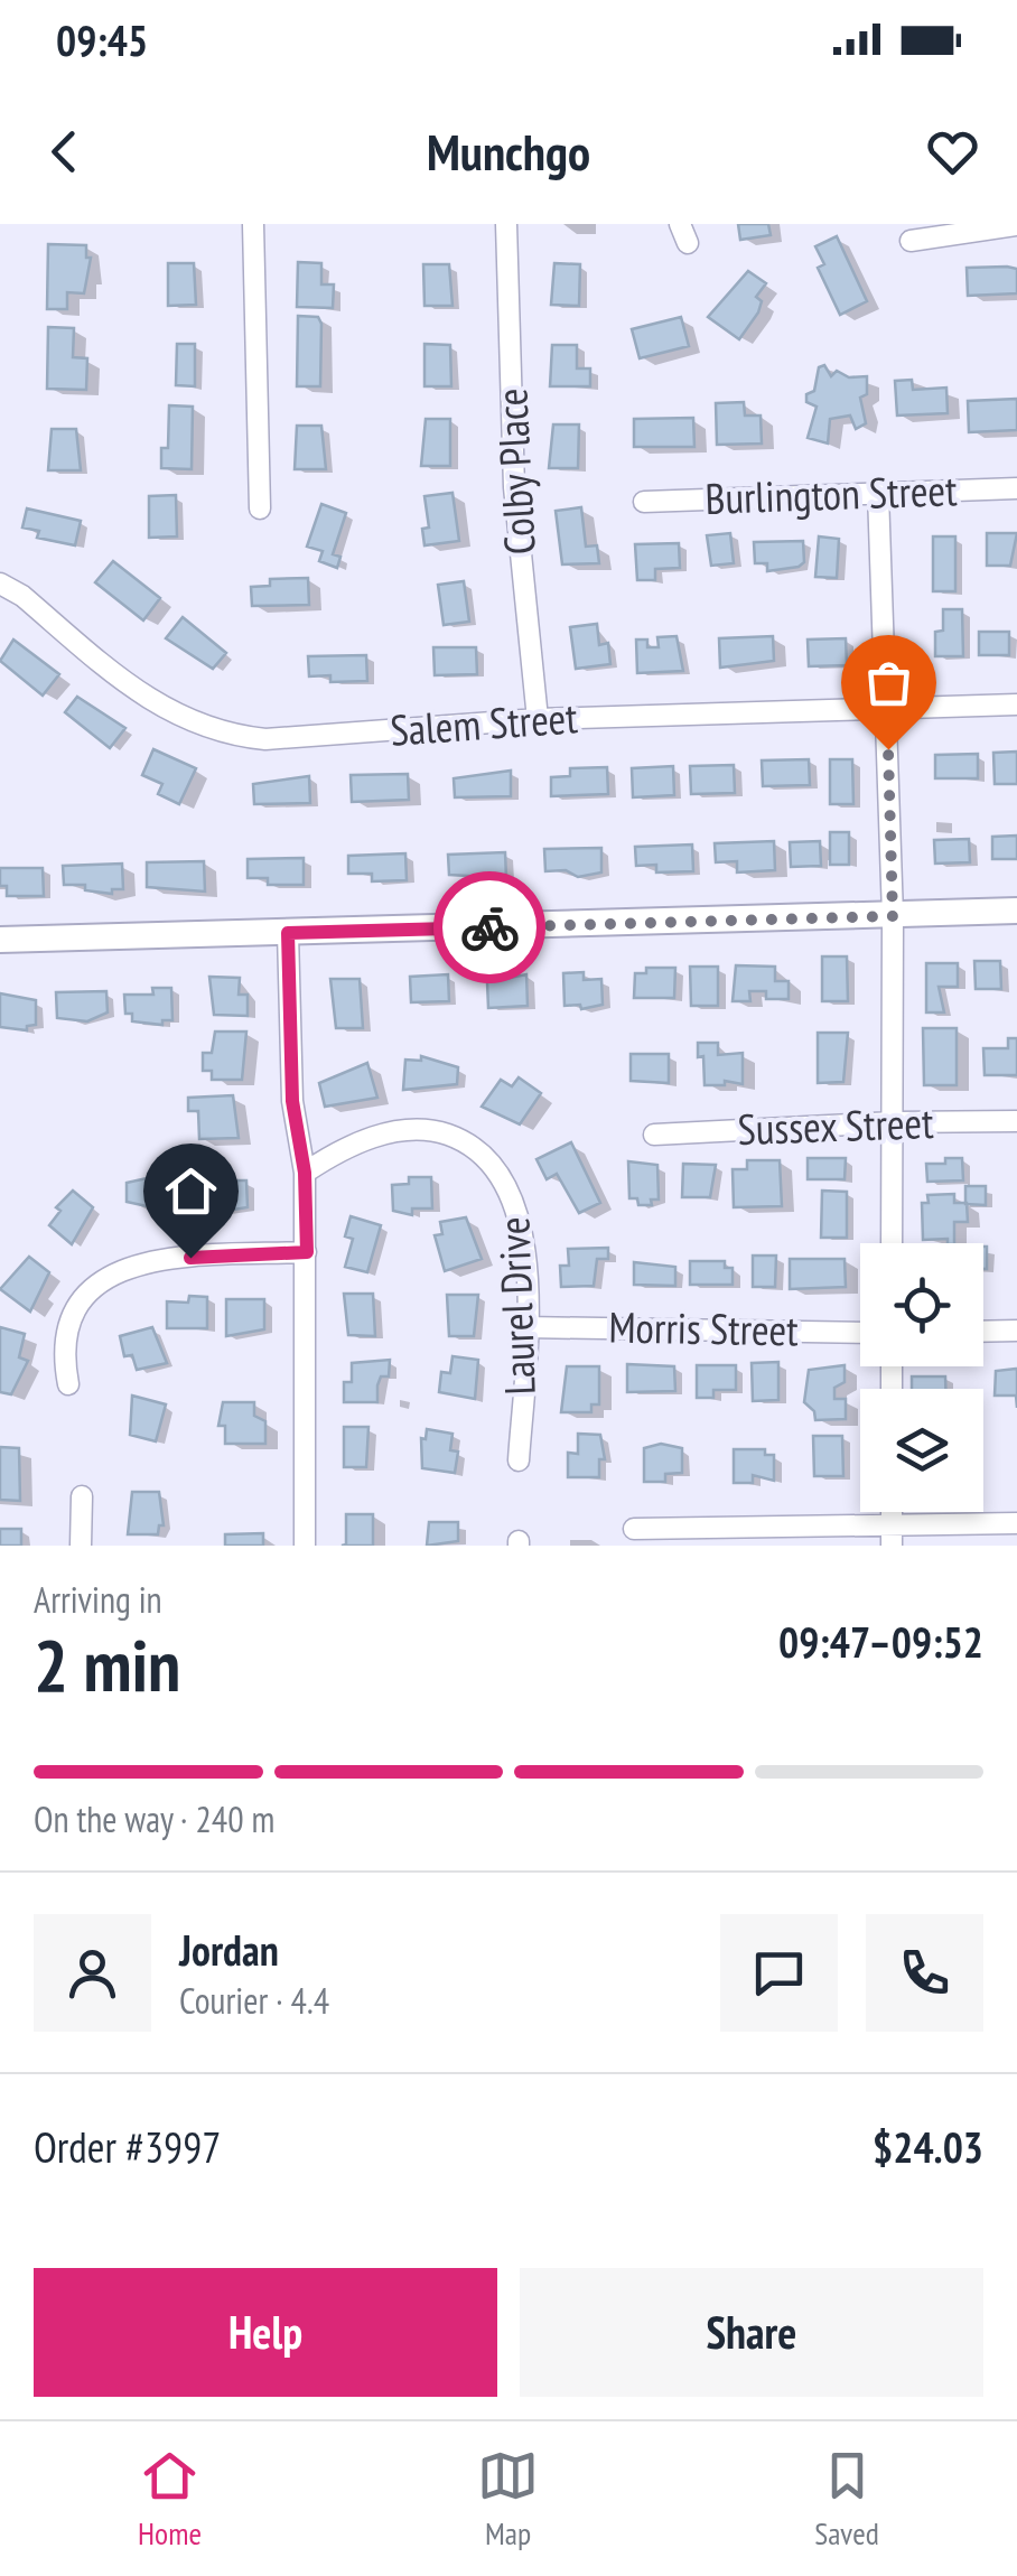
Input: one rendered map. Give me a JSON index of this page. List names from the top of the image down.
{
  "streets": {
    "street": [
      "Colby Place",
      "Burlington Street",
      "Salem Street",
      "Sussex Street",
      "Laurel Drive",
      "Morris Street"
    ]
  },
  "crossings": [
    ["Colby Place", "Salem Street"],
    ["Laurel Drive", "Morris Street"]
  ],
  "page": {
    "status": "09:45",
    "header": "Munchgo",
    "heading": ["2 min", "Arriving in", "09:47–09:52"],
    "panel": [
      "Jordan",
      "Courier · 4.4",
      "Order #3997",
      "$24.03"
    ],
    "bar": "On the way · 240 m",
    "buttons": ["Help", "Share"],
    "tabs": ["Home", "Map", "Saved"]
  }
}
